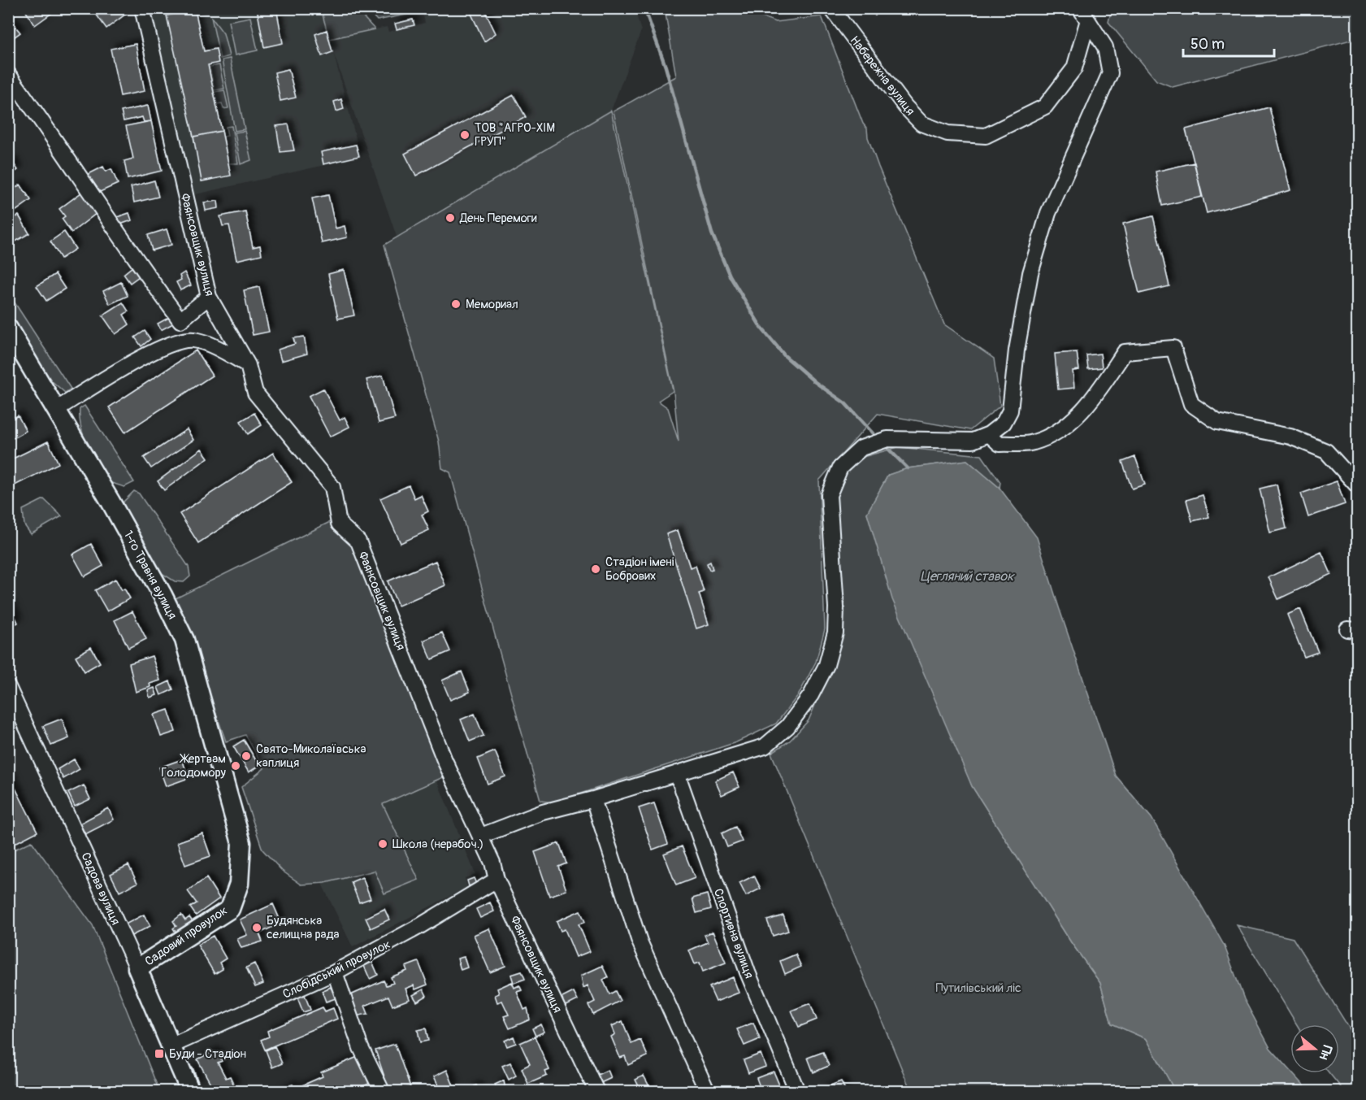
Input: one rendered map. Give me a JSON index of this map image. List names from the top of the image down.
{
  "streets": {
    "street": [
      "Набережна вулиця",
      "Фаянсовщик вулиця",
      "1-го Травня вулиця",
      "Садова вулиця",
      "Спортивна вулиця",
      "Садовий провулок",
      "Слобідський провулок"
    ]
  },
  "crossings": [
    ["Фаянсовщик вулиця", "Слобідський провулок"],
    ["1-го Травня вулиця", "Садовий провулок"],
    ["Садова вулиця", "Садовий провулок"],
    ["Садова вулиця", "Слобідський провулок"]
  ],
  "water": ["Цегляний ставок"],
  "parks": ["Путилівський ліс"],
  "places": {
    "other": [
      "ТОВ \"АГРО-ХІМ ГРУП\"",
      "День Перемоги",
      "Мемориал",
      "Стадіон імені Бобрових",
      "Свято-Миколаївська каплиця",
      "Жертвам Голодомору",
      "Школа (нерабоч.)",
      "Будянська селищна рада"
    ],
    "transit": ["Буди - Стадіон"]
  },
  "scale_bar": "50 m",
  "north": "right"
}
